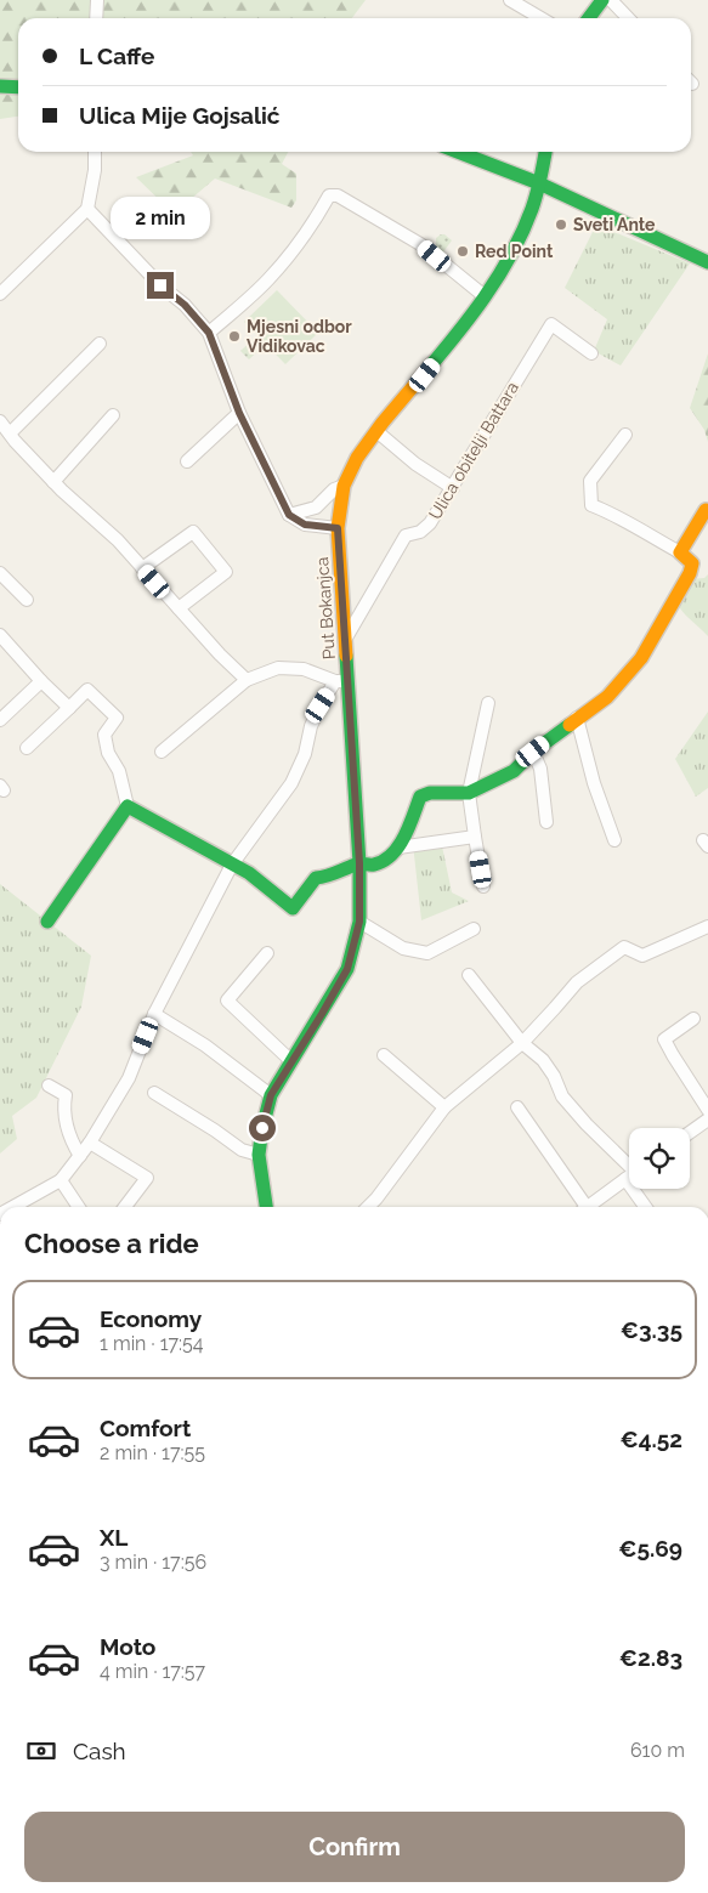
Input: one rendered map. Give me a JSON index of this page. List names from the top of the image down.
{
  "streets": {
    "main road": ["Put Bokanjca"],
    "street": ["Ulica obitelji Battara"]
  },
  "crossings": [
    ["Ulica obitelji Battara", "Put Bokanjca"]
  ],
  "places": ["Sveti Ante", "Red Point", "Mjesni odbor Vidikovac"],
  "page": {
    "banner": ["L Caffe", "Ulica Mije Gojsalić"],
    "bubble": "2 min",
    "heading": "Choose a ride",
    "list": [
      {
        "name": "Economy",
        "note": "1 min · 17:54",
        "value": "€3.35"
      },
      {
        "name": "Comfort",
        "note": "2 min · 17:55",
        "value": "€4.52"
      },
      {
        "name": "XL",
        "note": "3 min · 17:56",
        "value": "€5.69"
      },
      {
        "name": "Moto",
        "note": "4 min · 17:57",
        "value": "€2.83"
      }
    ],
    "pay": ["Cash", "610 m"],
    "buttons": "Confirm"
  }
}
